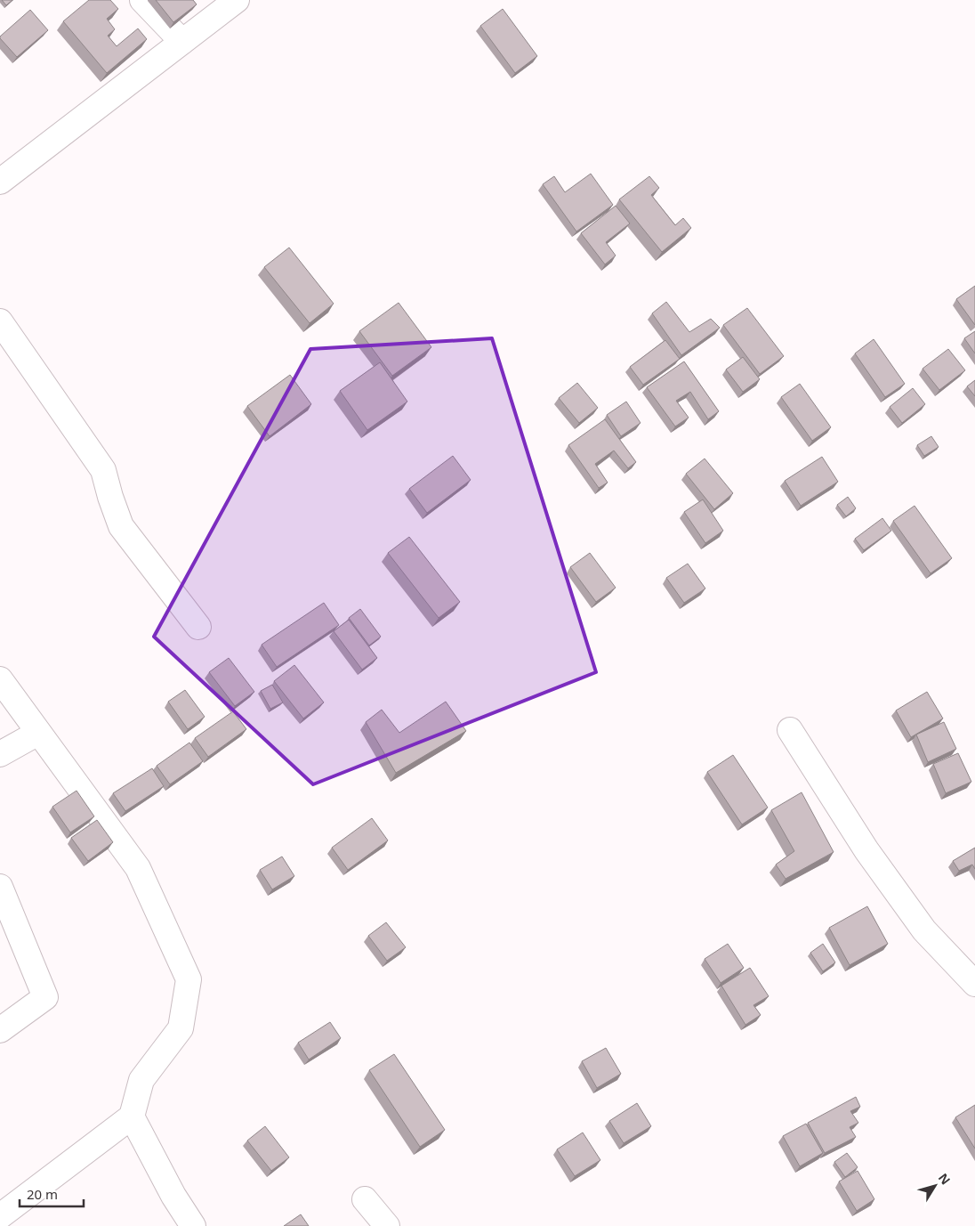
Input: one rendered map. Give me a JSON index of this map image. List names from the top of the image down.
{
  "scale_bar": "20 m",
  "north": "top right"
}
